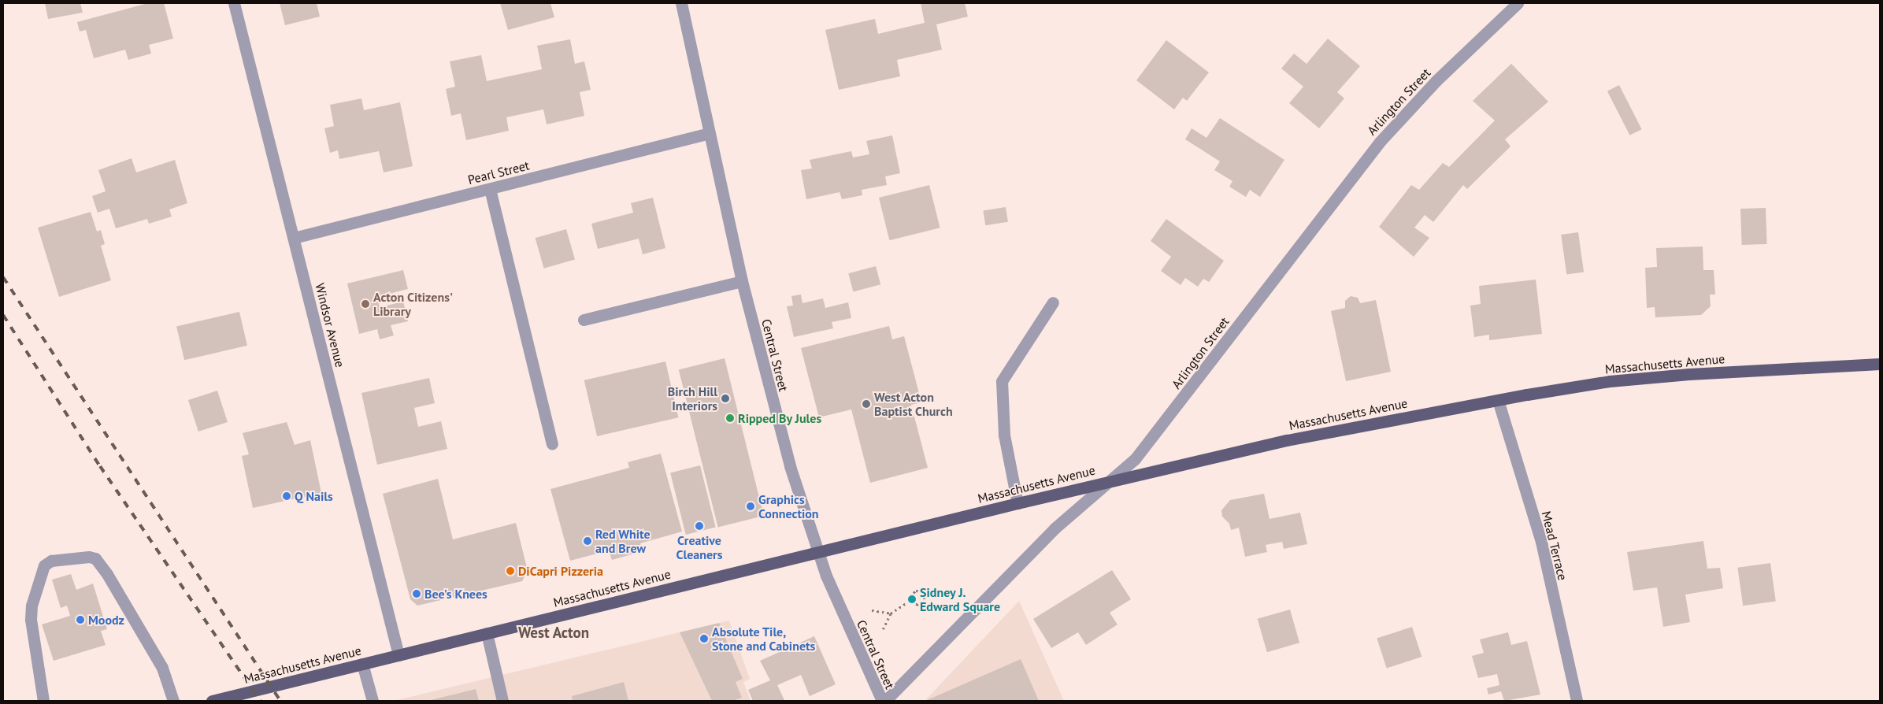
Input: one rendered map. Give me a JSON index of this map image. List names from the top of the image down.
{
  "streets": {
    "main road": ["Massachusetts Avenue"],
    "street": [
      "Arlington Street",
      "Pearl Street",
      "Windsor Avenue",
      "Central Street",
      "Mead Terrace"
    ]
  },
  "crossings": [
    ["Arlington Street", "Massachusetts Avenue"],
    ["Pearl Street", "Windsor Avenue"],
    ["Pearl Street", "Central Street"],
    ["Windsor Avenue", "Massachusetts Avenue"],
    ["Central Street", "Massachusetts Avenue"],
    ["Massachusetts Avenue", "Mead Terrace"]
  ],
  "districts": ["West Acton"],
  "places": [
    "Acton Citizens' Library",
    "Birch Hill Interiors",
    "West Acton Baptist Church",
    "Ripped By Jules",
    "Q Nails",
    "Graphics Connection",
    "Creative Cleaners",
    "Red White and Brew",
    "DiCapri Pizzeria",
    "Bee's Knees",
    "Sidney J. Edward Square",
    "Moodz",
    "Absolute Tile, Stone and Cabinets"
  ]
}
